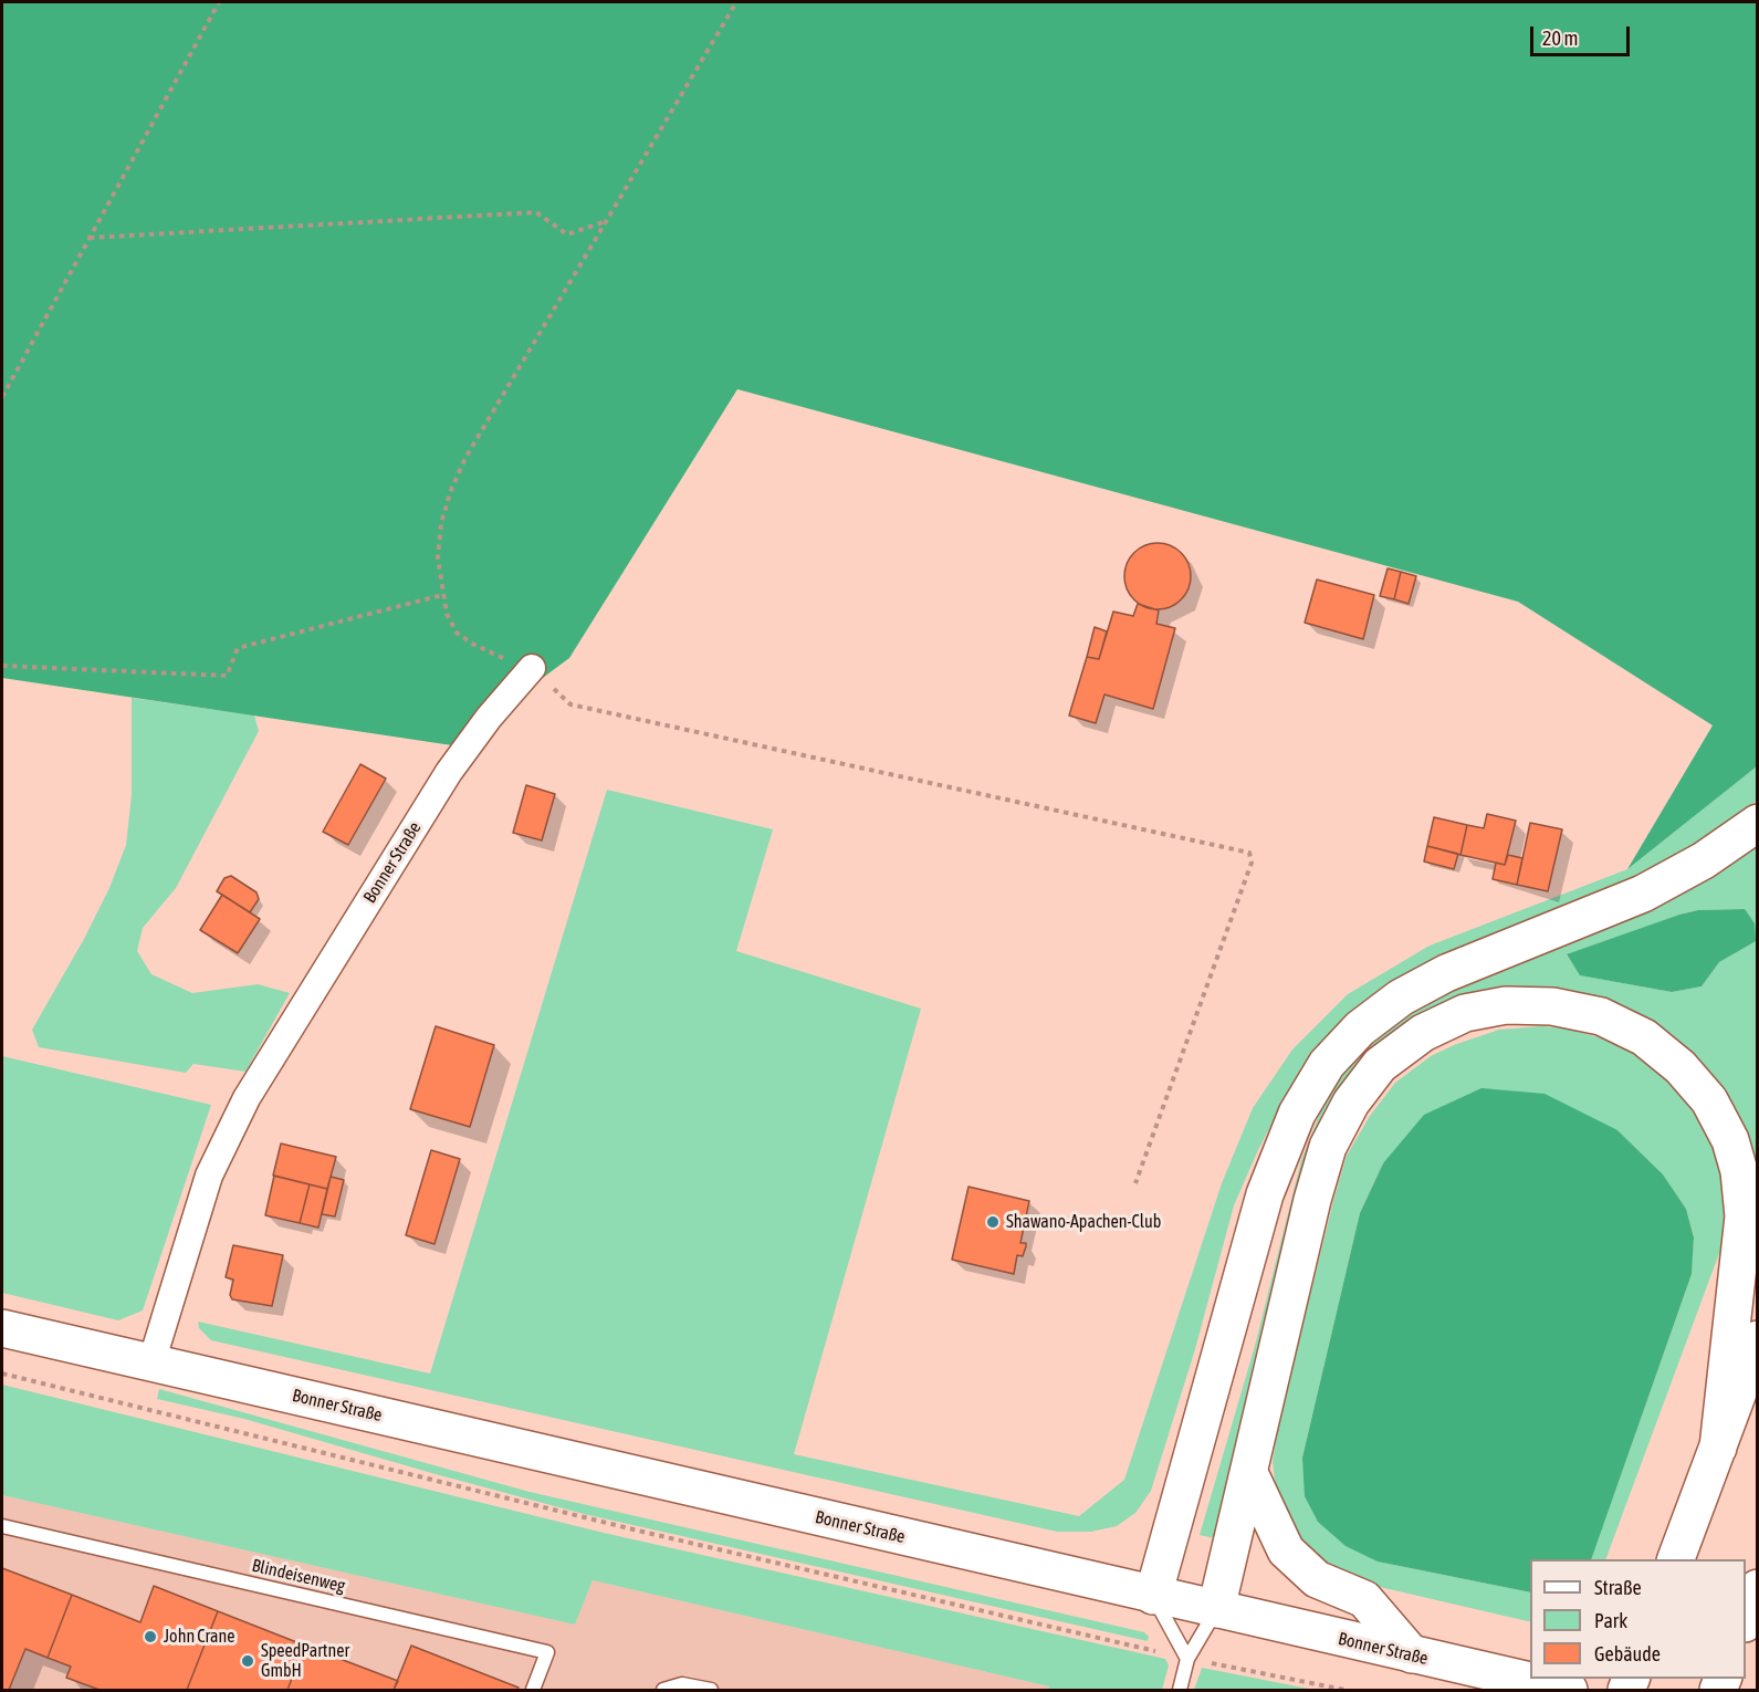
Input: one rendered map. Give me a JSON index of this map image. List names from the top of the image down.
{
  "streets": {
    "main road": ["Bonner Straße"],
    "lane": ["Blindeisenweg"]
  },
  "places": ["Shawano-Apachen-Club", "John Crane", "SpeedPartner GmbH"],
  "legend": ["Straße", "Park", "Gebäude"],
  "scale_bar": "20 m"
}
